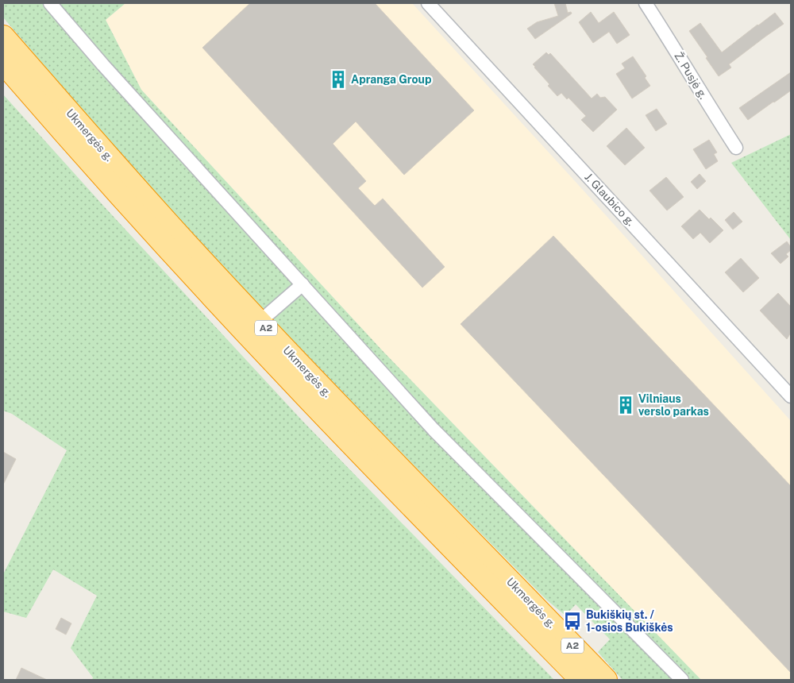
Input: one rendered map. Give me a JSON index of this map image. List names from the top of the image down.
{
  "streets": {
    "highway": ["Ukmergės g.", "A2"],
    "street": ["Ž. Pusjė g.", "J. Glaubico g."]
  },
  "places": {
    "building": ["Apranga Group", "Vilniaus verslo parkas"],
    "bus stop": ["Bukiškių st. / 1-osios Bukiškės"]
  }
}
